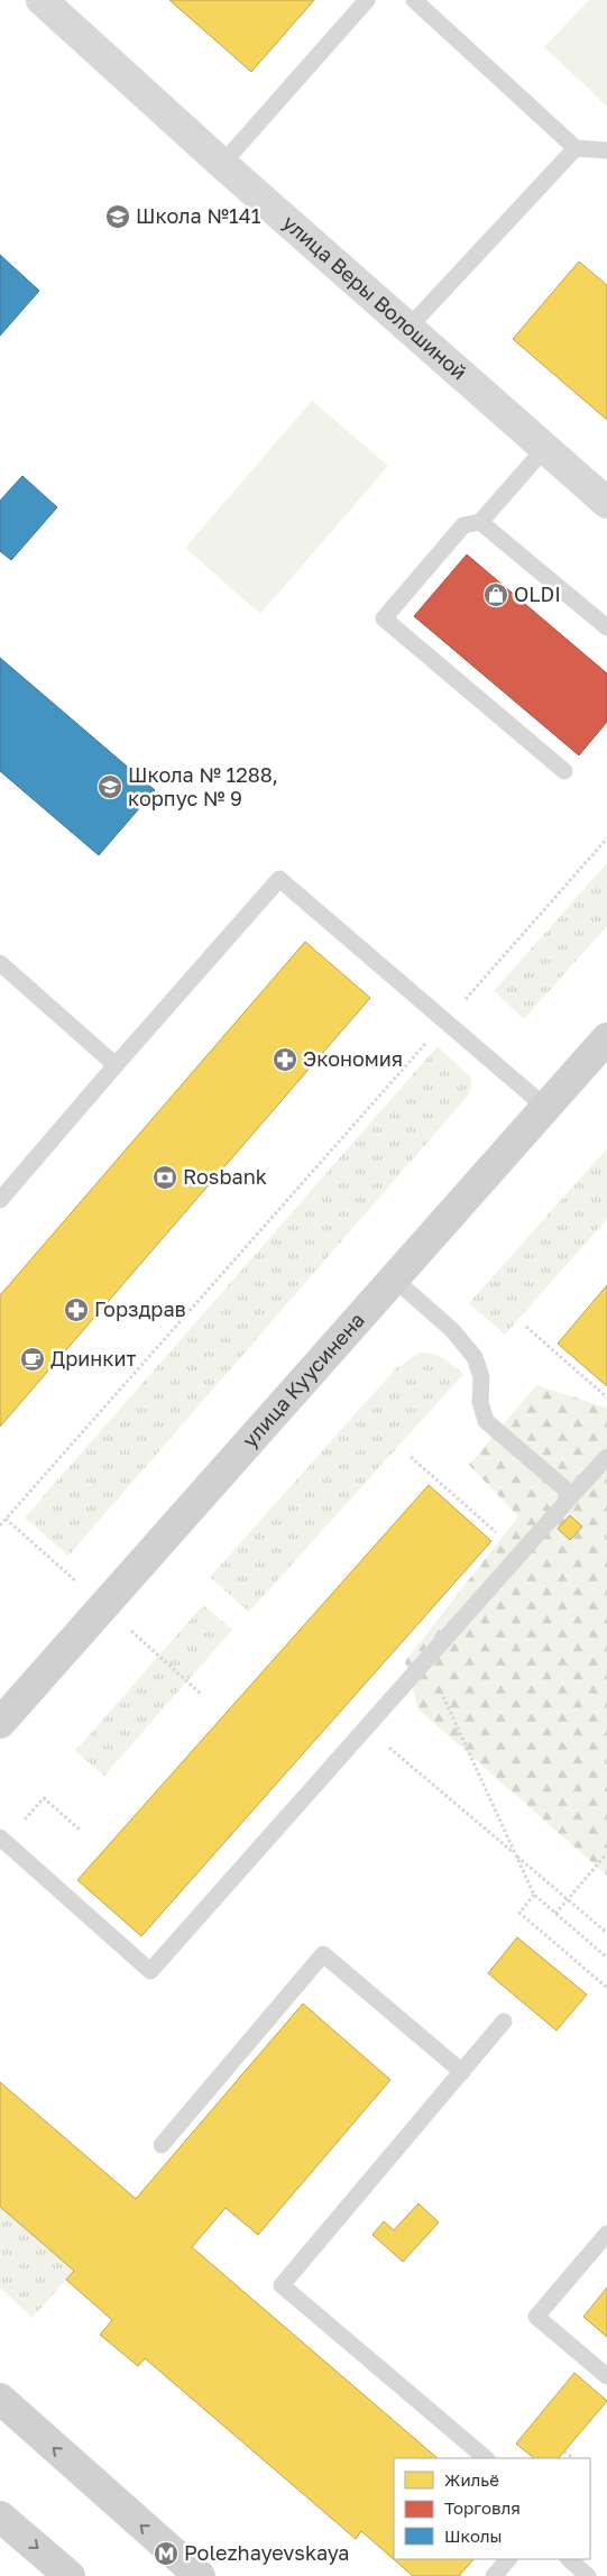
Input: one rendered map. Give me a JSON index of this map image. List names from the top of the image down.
{
  "streets": {
    "main road": ["улица Куусинена"],
    "street": ["улица Веры Волошиной"]
  },
  "places": {
    "school or university": ["Школа №141", "Школа № 1288, корпус № 9"],
    "shop": ["OLDI"],
    "pharmacy": ["Экономия", "Горздрав"],
    "bank": ["Rosbank"],
    "cafe": ["Дринкит"],
    "metro station": ["Polezhayevskaya"]
  },
  "legend": ["Жильё", "Торговля", "Школы"]
}
